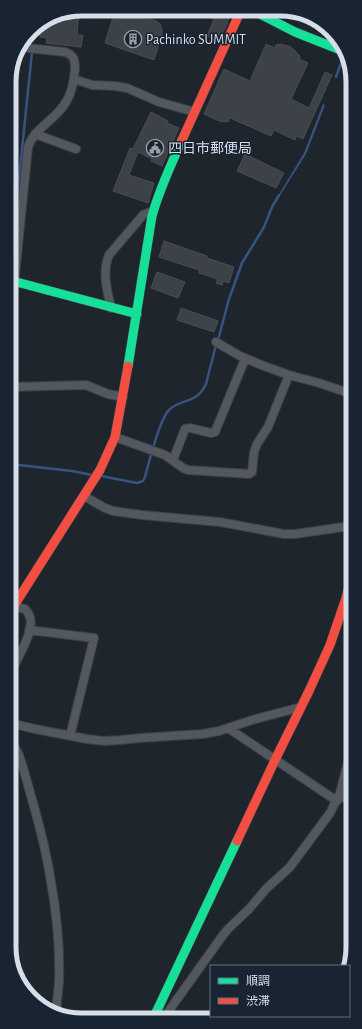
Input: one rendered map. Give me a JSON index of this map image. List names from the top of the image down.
{
  "places": {
    "building": ["Pachinko SUMMIT"],
    "public building": ["四日市郵便局"]
  },
  "legend": ["順調", "渋滞"]
}
